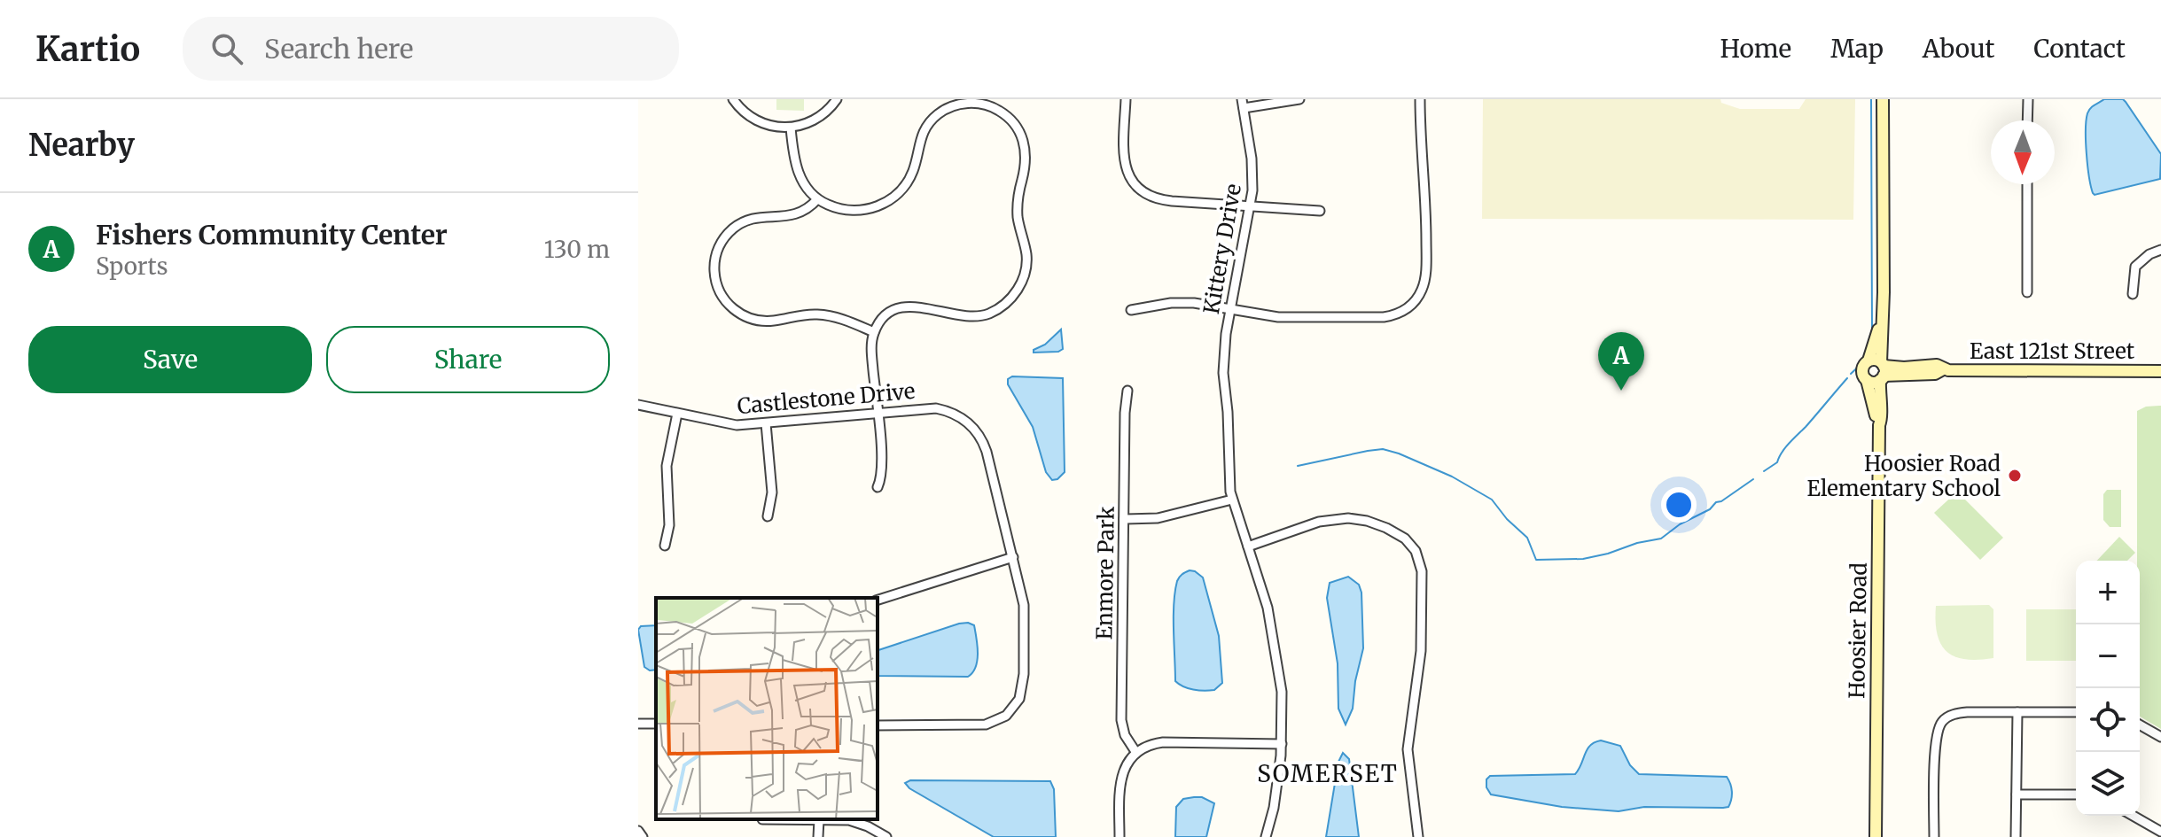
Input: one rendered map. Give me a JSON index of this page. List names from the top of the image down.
{
  "streets": {
    "street": [
      "Kittery Drive",
      "East 121st Street",
      "Castlestone Drive",
      "Enmore Park",
      "Hoosier Road"
    ]
  },
  "crossings": [
    ["East 121st Street", "Hoosier Road"]
  ],
  "districts": ["SOMERSET"],
  "places": ["Hoosier Road Elementary School"],
  "north": "bottom",
  "page": {
    "header": "Kartio",
    "search": "Search here",
    "nav": [
      "Home",
      "Map",
      "About",
      "Contact"
    ],
    "heading": "Nearby",
    "list": [
      {
        "mark": "A",
        "name": "Fishers Community Center",
        "note": "Sports",
        "value": "130 m"
      }
    ],
    "buttons": ["Save", "Share"],
    "pins": "A",
    "map_buttons": ["+", "−"]
  }
}
